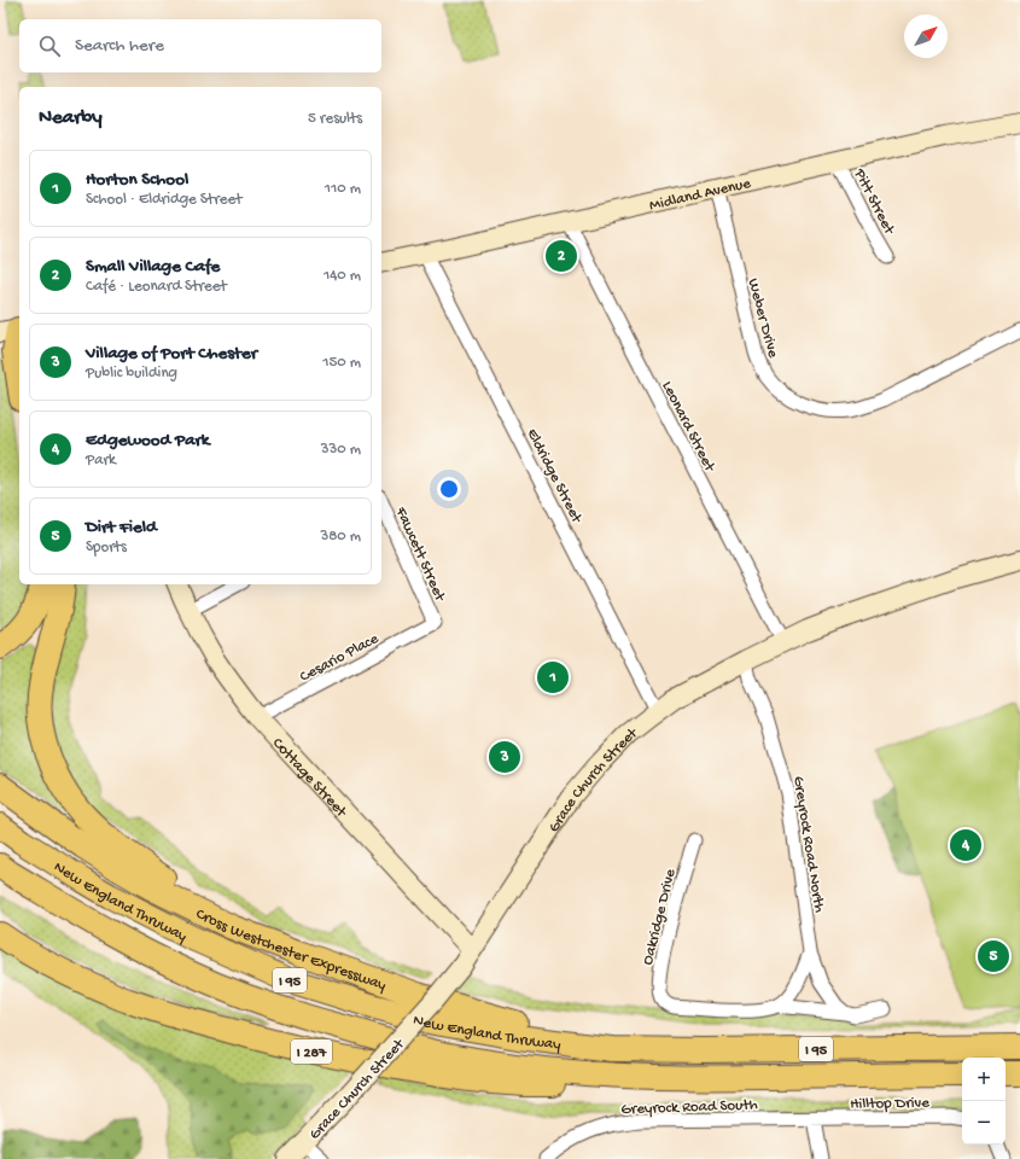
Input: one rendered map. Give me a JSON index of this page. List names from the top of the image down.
{
  "streets": {
    "highway": [
      "New England Thruway",
      "Cross Westchester Expressway",
      "I 95",
      "I 287"
    ],
    "street": [
      "Midland Avenue",
      "Pitt Street",
      "Weber Drive",
      "Leonard Street",
      "Eldridge Street",
      "Fawcett Street",
      "Cesario Place",
      "Cottage Street",
      "Grace Church Street",
      "Greyrock Road North",
      "Oakridge Drive",
      "Hilltop Drive",
      "Greyrock Road South"
    ]
  },
  "crossings": [
    ["Midland Avenue", "Pitt Street"],
    ["Midland Avenue", "Weber Drive"],
    ["Midland Avenue", "Leonard Street"],
    ["Midland Avenue", "Eldridge Street"],
    ["Leonard Street", "Grace Church Street"],
    ["Eldridge Street", "Grace Church Street"],
    ["Fawcett Street", "Cesario Place"],
    ["Cesario Place", "Cottage Street"],
    ["Cottage Street", "Grace Church Street"],
    ["Grace Church Street", "Greyrock Road North"],
    ["Greyrock Road North", "Oakridge Drive"],
    ["New England Thruway", "Cross Westchester Expressway"],
    ["New England Thruway", "I 287"],
    ["Hilltop Drive", "Greyrock Road South"]
  ],
  "north": "top right",
  "page": {
    "search": "Search here",
    "heading": ["Nearby", "5 results"],
    "list": [
      {
        "mark": "1",
        "name": "Horton School",
        "note": "School · Eldridge Street",
        "value": "110 m"
      },
      {
        "mark": "2",
        "name": "Small Village Cafe",
        "note": "Café · Leonard Street",
        "value": "140 m"
      },
      {
        "mark": "3",
        "name": "Village of Port Chester",
        "note": "Public building",
        "value": "150 m"
      },
      {
        "mark": "4",
        "name": "Edgewood Park",
        "note": "Park",
        "value": "330 m"
      },
      {
        "mark": "5",
        "name": "Dirt Field",
        "note": "Sports",
        "value": "380 m"
      }
    ],
    "pins": [
      "2",
      "1",
      "3",
      "4",
      "5"
    ],
    "map_buttons": ["+", "−"]
  }
}
